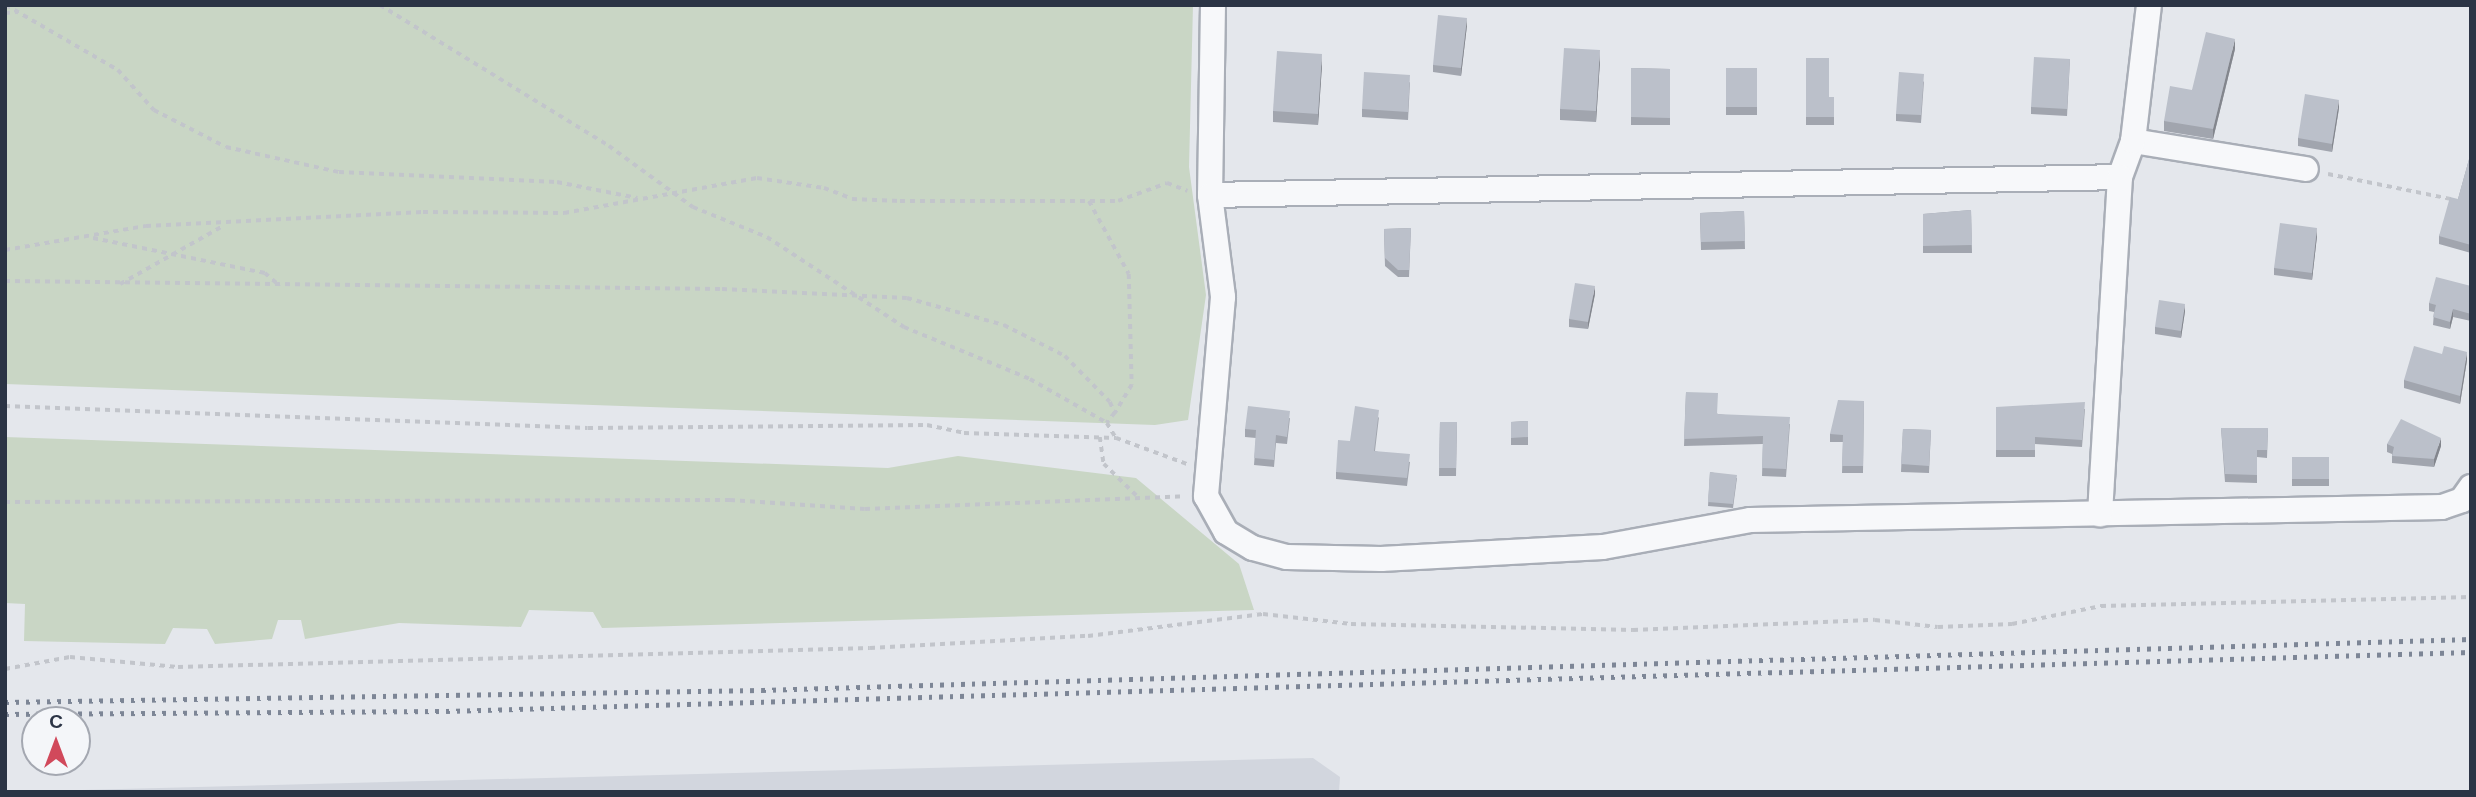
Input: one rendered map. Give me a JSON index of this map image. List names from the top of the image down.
{
  "north": "top"
}
